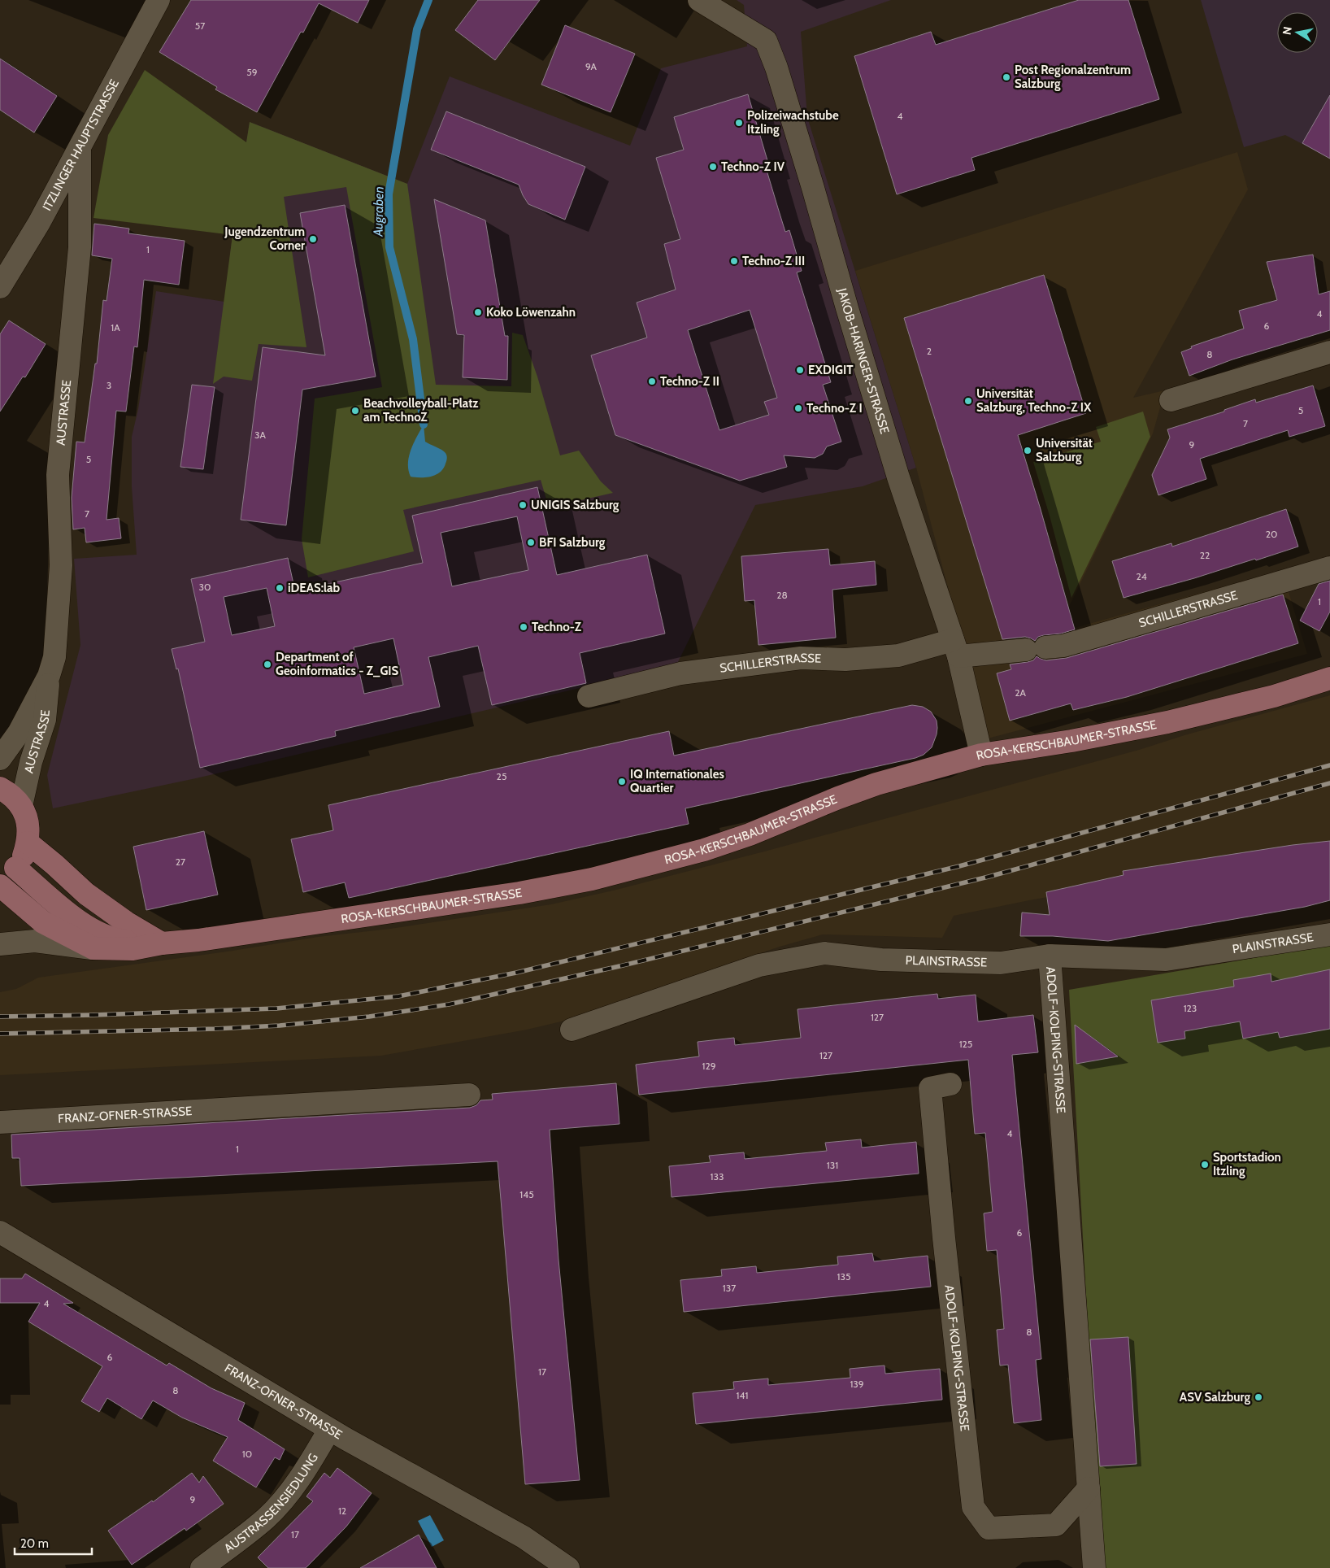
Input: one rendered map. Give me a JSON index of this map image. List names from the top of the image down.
{
  "streets": {
    "main road": ["ROSA-KERSCHBAUMER-STRASSE"],
    "street": [
      "ITZLINGER HAUPTSTRASSE",
      "JAKOB-HARINGER-STRASSE",
      "AUSTRASSE",
      "SCHILLERSTRASSE",
      "PLAINSTRASSE",
      "ADOLF-KOLPING-STRASSE",
      "FRANZ-OFNER-STRASSE",
      "AUSTRASSENSIEDLUNG"
    ]
  },
  "crossings": [
    ["ITZLINGER HAUPTSTRASSE", "AUSTRASSE"],
    ["JAKOB-HARINGER-STRASSE", "SCHILLERSTRASSE"],
    ["JAKOB-HARINGER-STRASSE", "ROSA-KERSCHBAUMER-STRASSE"],
    ["AUSTRASSE", "ROSA-KERSCHBAUMER-STRASSE"],
    ["PLAINSTRASSE", "ADOLF-KOLPING-STRASSE"],
    ["FRANZ-OFNER-STRASSE", "AUSTRASSENSIEDLUNG"]
  ],
  "water": ["Augraben"],
  "places": [
    "Post Regionalzentrum Salzburg",
    "Polizeiwachstube Itzling",
    "Techno-Z IV",
    "Jugendzentrum Corner",
    "Techno-Z III",
    "Koko Löwenzahn",
    "EXDIGIT",
    "Techno-Z II",
    "Universität Salzburg, Techno-Z IX",
    "Techno-Z I",
    "Beachvolleyball-Platz am TechnoZ",
    "Universität Salzburg",
    "UNIGIS Salzburg",
    "BFI Salzburg",
    "iDEAS:lab",
    "Techno-Z",
    "Department of Geoinformatics - Z_GIS",
    "IQ Internationales Quartier",
    "Sportstadion Itzling",
    "ASV Salzburg"
  ],
  "house_numbers": [
    "57",
    "9A",
    "59",
    "4",
    "1",
    "4",
    "6",
    "1A",
    "2",
    "8",
    "3",
    "5",
    "7",
    "3A",
    "9",
    "5",
    "7",
    "20",
    "22",
    "24",
    "30",
    "28",
    "1",
    "2A",
    "25",
    "27",
    "123",
    "127",
    "125",
    "127",
    "129",
    "4",
    "1",
    "131",
    "133",
    "145",
    "6",
    "135",
    "137",
    "4",
    "8",
    "6",
    "17",
    "139",
    "8",
    "141",
    "10",
    "9",
    "12",
    "17"
  ],
  "scale_bar": "20 m",
  "north": "left"
}
